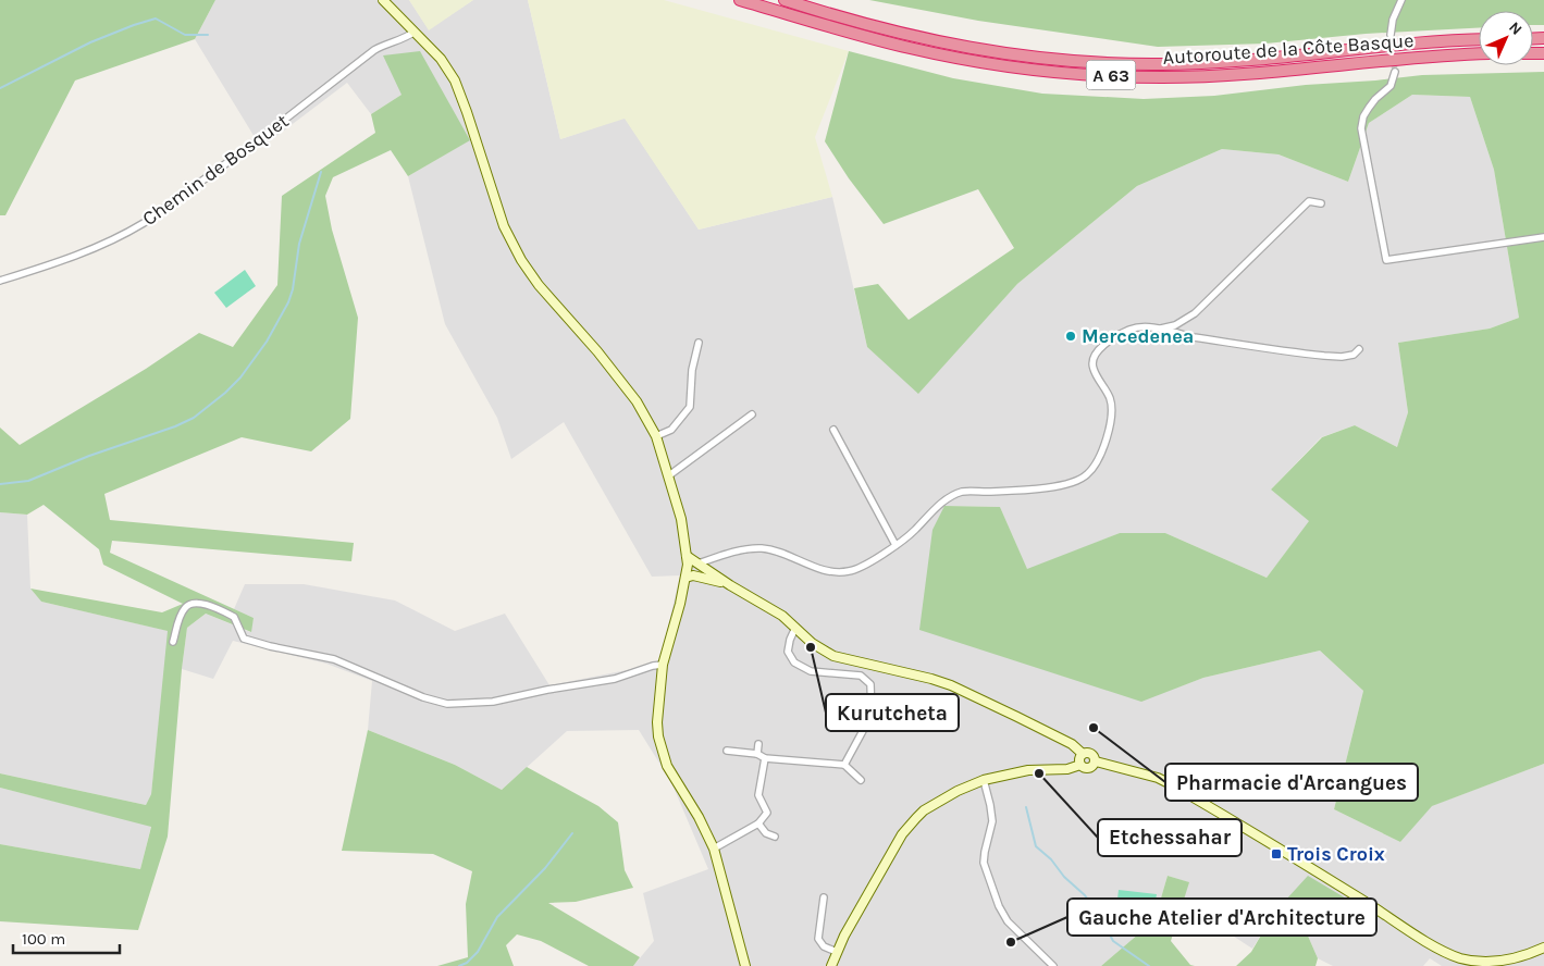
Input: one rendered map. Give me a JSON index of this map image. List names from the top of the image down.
{
  "streets": {
    "highway": ["Autoroute de la Côte Basque", "A 63"],
    "street": ["Chemin de Bosquet"]
  },
  "places": {
    "other": [
      "Mercedenea",
      "Kurutcheta",
      "Pharmacie d'Arcangues",
      "Etchessahar",
      "Gauche Atelier d'Architecture"
    ],
    "transit": ["Trois Croix"]
  },
  "scale_bar": "100 m",
  "north": "top right"
}
